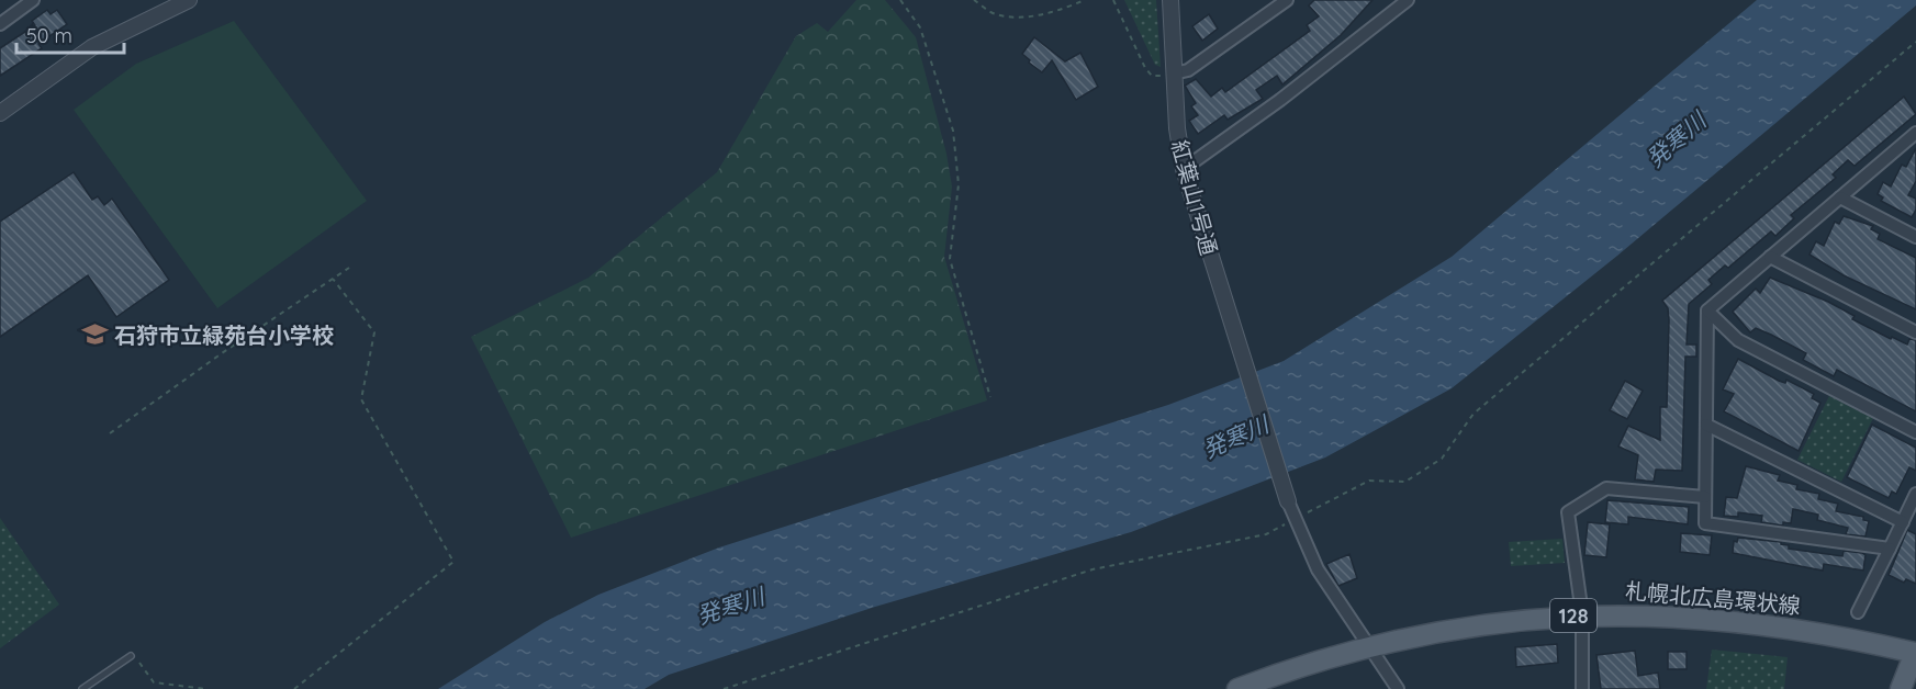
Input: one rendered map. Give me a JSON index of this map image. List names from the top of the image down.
{
  "streets": {
    "main road": ["札幌北広島環状線", "128"],
    "street": ["紅葉山1号通"]
  },
  "water": ["発寒川"],
  "places": {
    "school or university": ["石狩市立緑苑台小学校"]
  },
  "scale_bar": "50 m"
}
